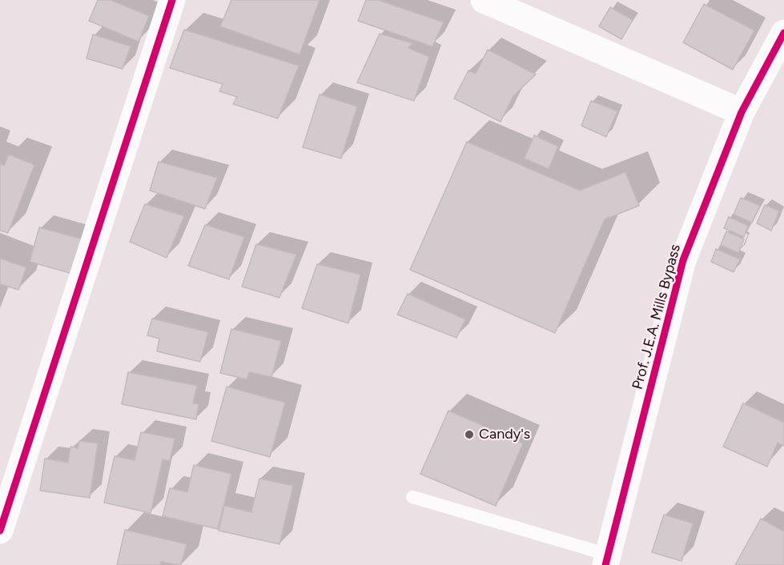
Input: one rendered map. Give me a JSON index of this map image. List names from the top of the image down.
{
  "streets": {
    "street": ["Prof. J.E.A. Mills Bypass"]
  },
  "places": ["Candy's"]
}
